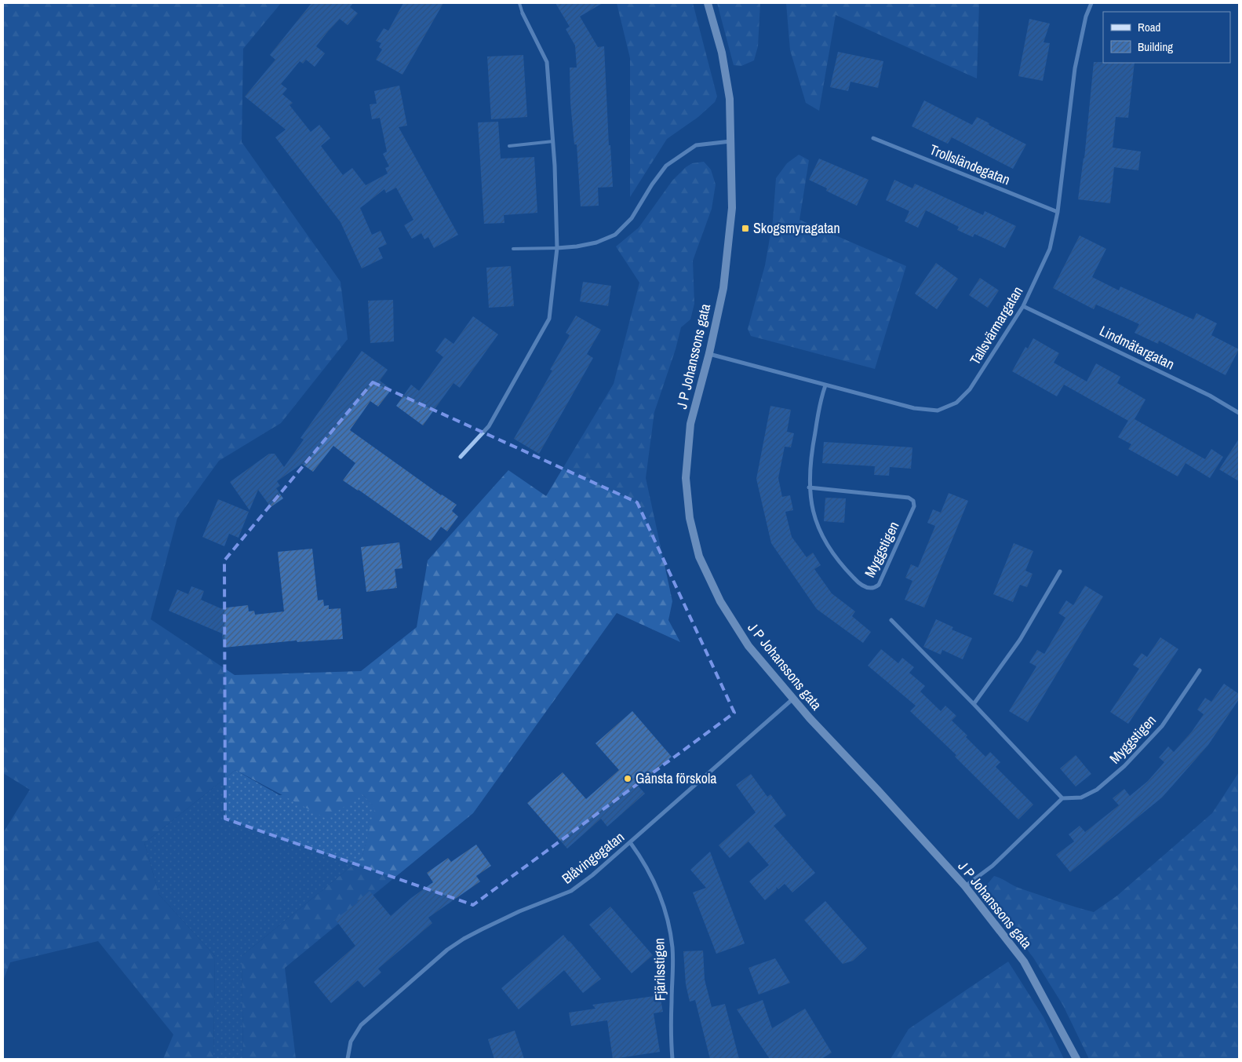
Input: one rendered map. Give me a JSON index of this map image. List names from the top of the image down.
{
  "streets": {
    "street": [
      "Trollsländegatan",
      "Tallsvärmargatan",
      "Lindmätargatan",
      "J P Johanssons gata",
      "Myggstigen",
      "Blåvingegatan",
      "Fjärilsstigen"
    ]
  },
  "crossings": [
    ["Trollsländegatan", "Tallsvärmargatan"],
    ["Tallsvärmargatan", "Lindmätargatan"],
    ["Tallsvärmargatan", "J P Johanssons gata"],
    ["Tallsvärmargatan", "Myggstigen"],
    ["J P Johanssons gata", "Blåvingegatan"],
    ["Blåvingegatan", "Fjärilsstigen"]
  ],
  "places": {
    "transit": ["Skogsmyragatan"],
    "other": ["Gånsta förskola"]
  },
  "legend": ["Road", "Building"]
}
